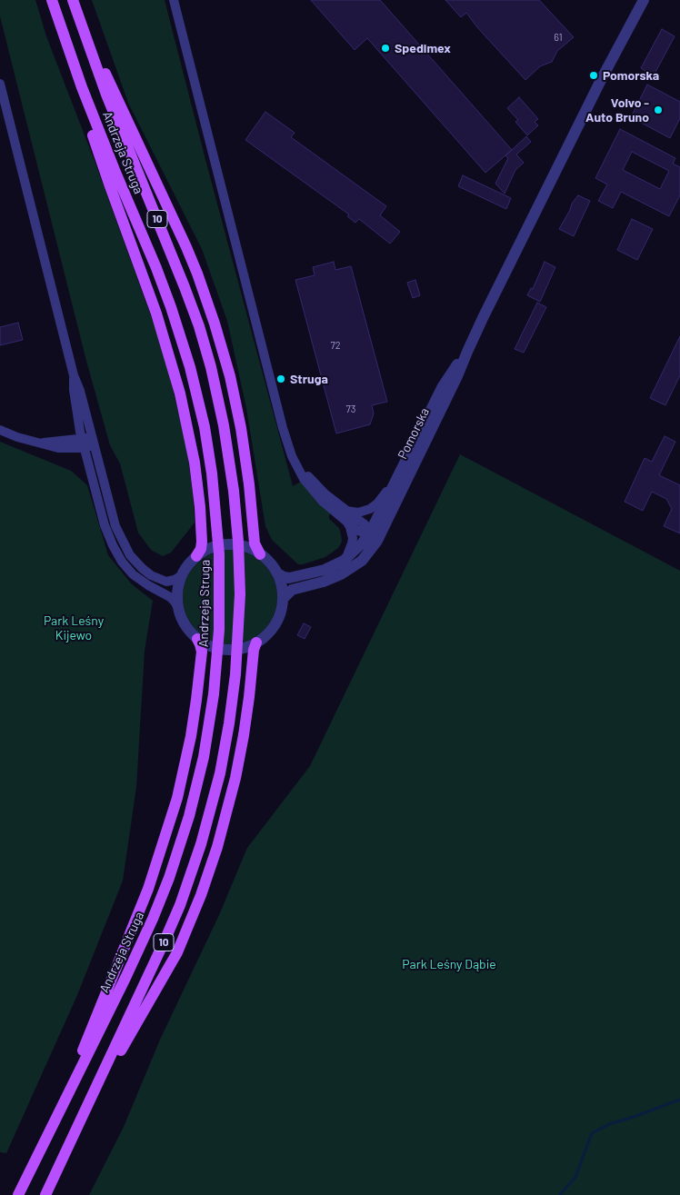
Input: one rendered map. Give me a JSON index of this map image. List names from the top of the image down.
{
  "streets": {
    "main road": ["Andrzeja Struga", "10"],
    "street": ["Pomorska"]
  },
  "crossings": [
    ["Andrzeja Struga", "Pomorska"]
  ],
  "parks": ["Park Leśny Kijewo", "Park Leśny Dąbie"],
  "places": [
    "Spedimex",
    "Pomorska",
    "Volvo - Auto Bruno",
    "Struga"
  ],
  "house_numbers": ["61", "72", "73"]
}
